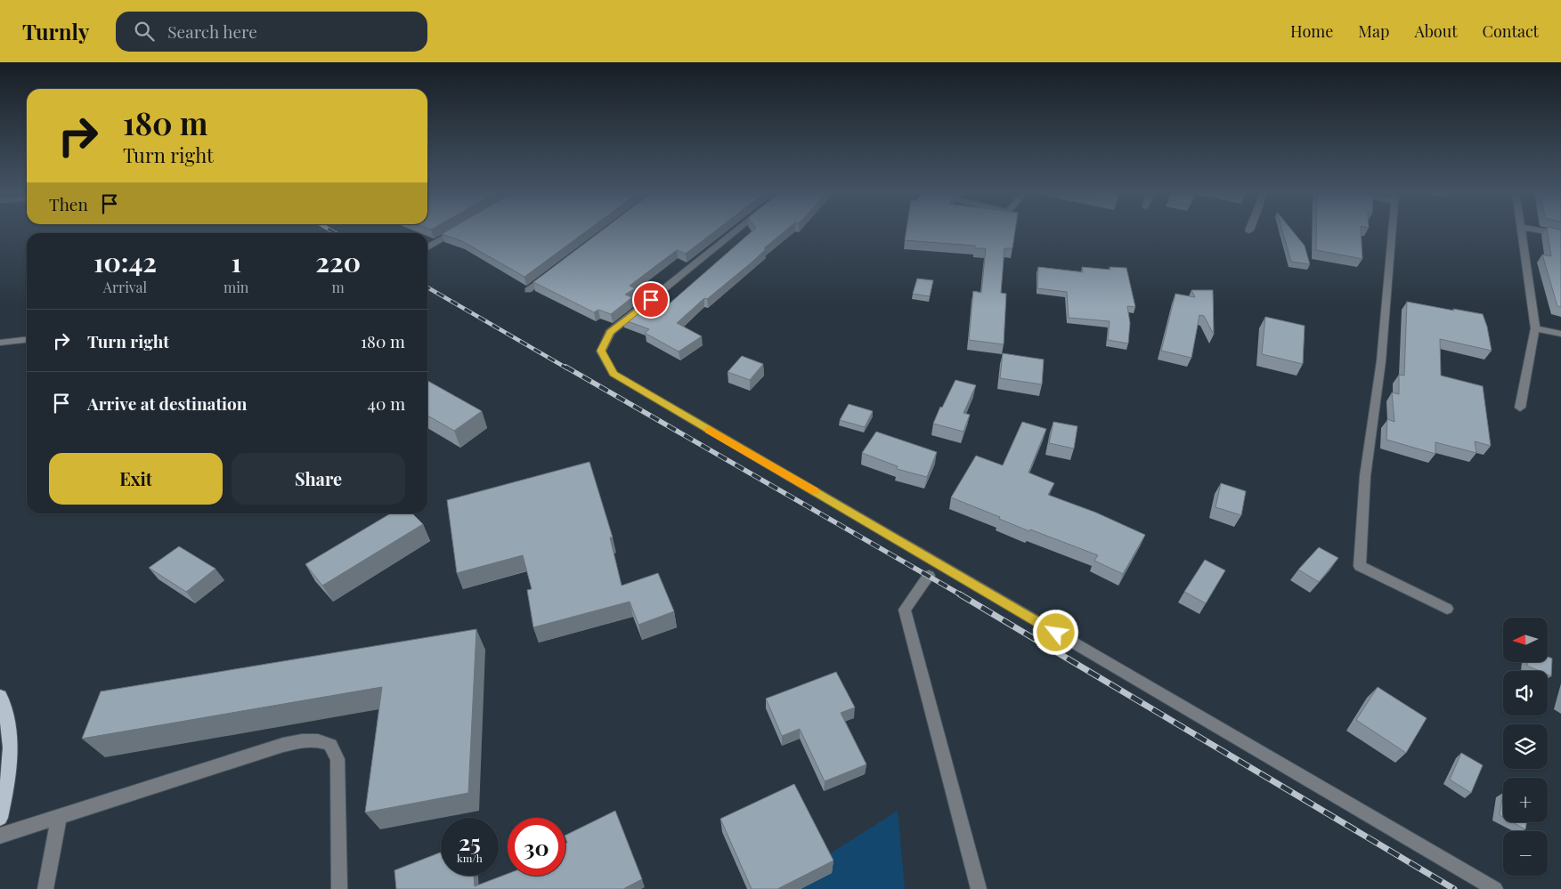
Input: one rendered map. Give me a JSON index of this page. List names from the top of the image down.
{
  "north": "left",
  "page": {
    "header": "Turnly",
    "search": "Search here",
    "nav": [
      "Home",
      "Map",
      "About",
      "Contact"
    ],
    "turn": ["180 m", "Turn right"],
    "then": "Then",
    "eta": [
      "10:42",
      "Arrival",
      "1",
      "min",
      "220",
      "m"
    ],
    "list": [
      {
        "name": "Turn right",
        "value": "180 m"
      },
      {
        "name": "Arrive at destination",
        "value": "40 m"
      }
    ],
    "buttons": ["Exit", "Share"],
    "map_buttons": ["+", "−"],
    "speed": "25 km/h",
    "limit": "30"
  }
}
